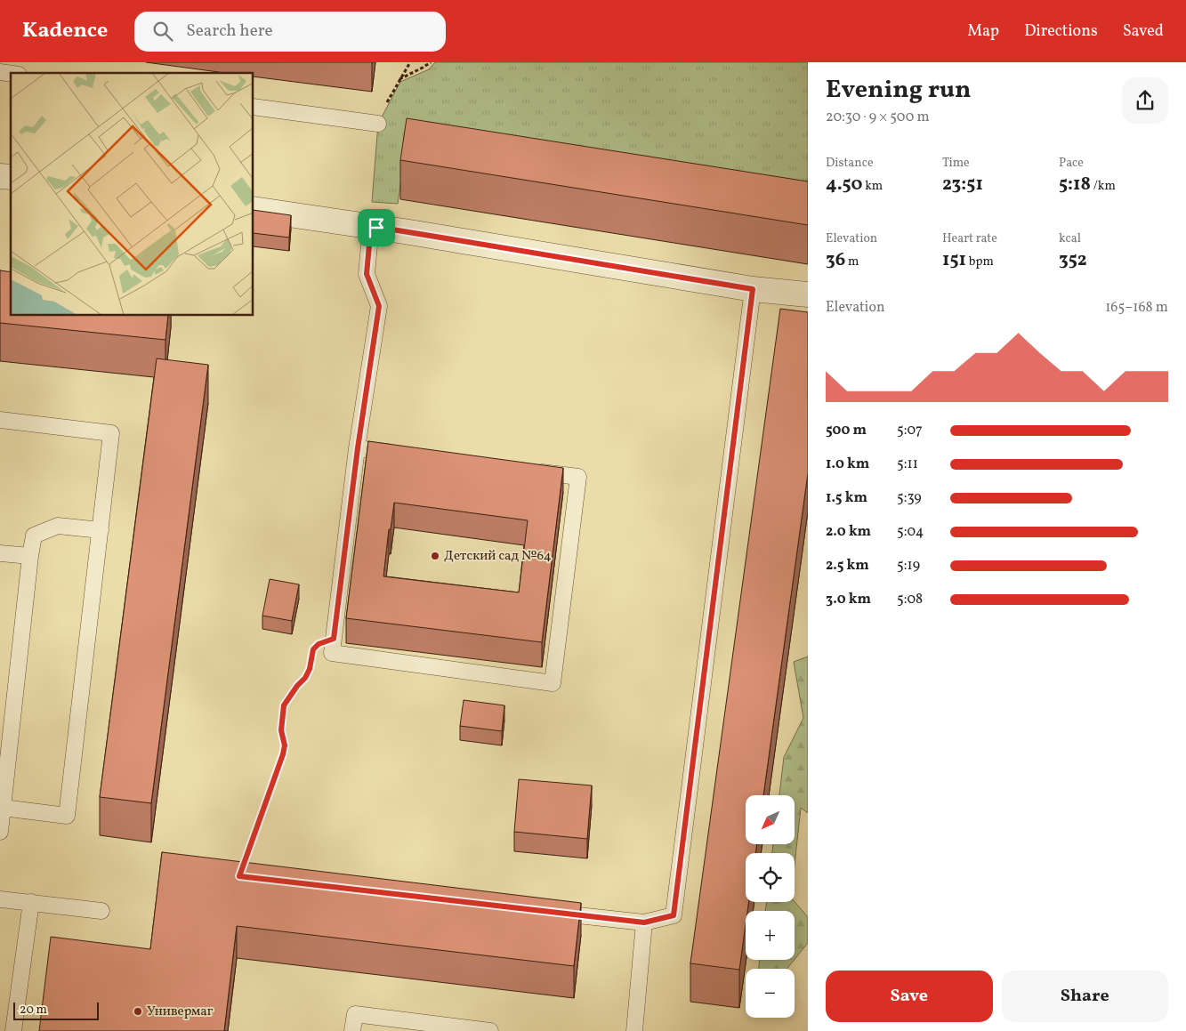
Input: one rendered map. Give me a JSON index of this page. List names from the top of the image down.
{
  "places": ["Детский сад №64", "Универмаг"],
  "scale_bar": "20 m",
  "north": "bottom left",
  "page": {
    "header": "Kadence",
    "search": "Search here",
    "nav": ["Map", "Directions", "Saved"],
    "heading": ["Evening run", "20:30 · 9 × 500 m"],
    "stats": [
      ["Distance", "4.50 km"],
      ["Time", "23:51"],
      ["Pace", "5:18 /km"],
      ["Elevation", "36 m"],
      ["Heart rate", "151 bpm"],
      ["kcal", "352"]
    ],
    "chart": ["Elevation", "165–168 m"],
    "list": [
      {
        "name": "500 m",
        "note": "5:07"
      },
      {
        "name": "1.0 km",
        "note": "5:11"
      },
      {
        "name": "1.5 km",
        "note": "5:39"
      },
      {
        "name": "2.0 km",
        "note": "5:04"
      },
      {
        "name": "2.5 km",
        "note": "5:19"
      },
      {
        "name": "3.0 km",
        "note": "5:08"
      }
    ],
    "map_buttons": ["+", "−"],
    "buttons": ["Save", "Share"],
    "scale": "20 m"
  }
}
